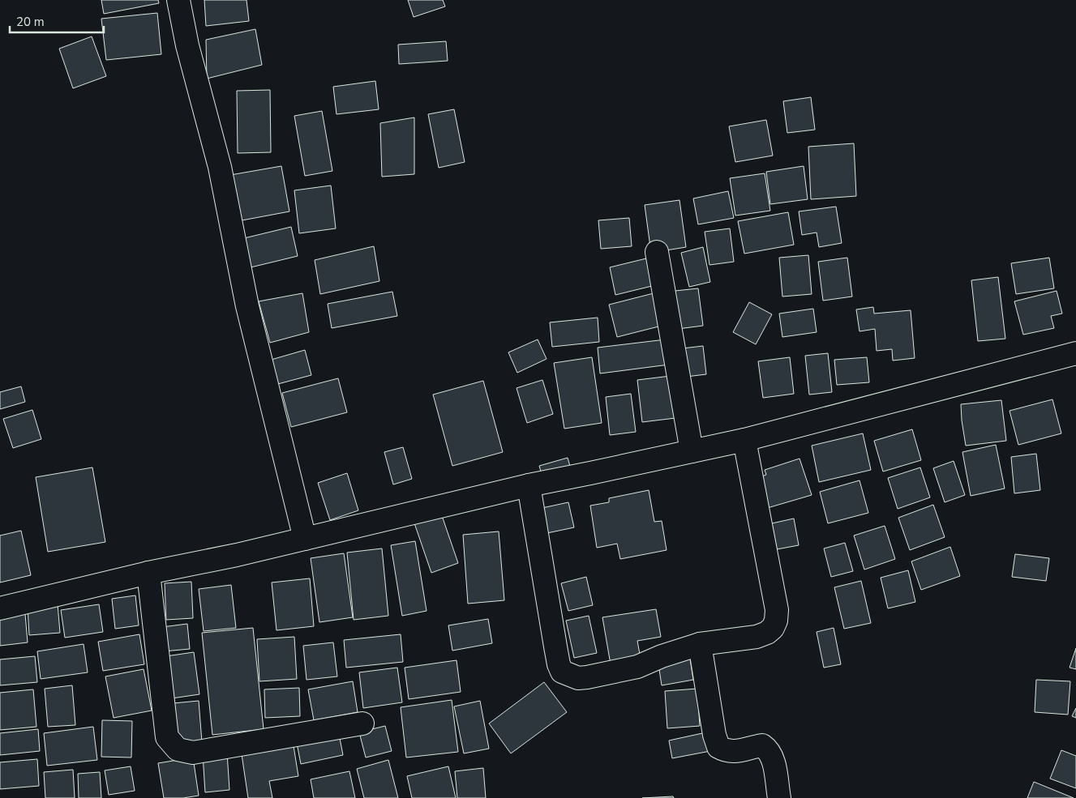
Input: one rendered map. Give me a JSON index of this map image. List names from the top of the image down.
{
  "scale_bar": "20 m"
}
